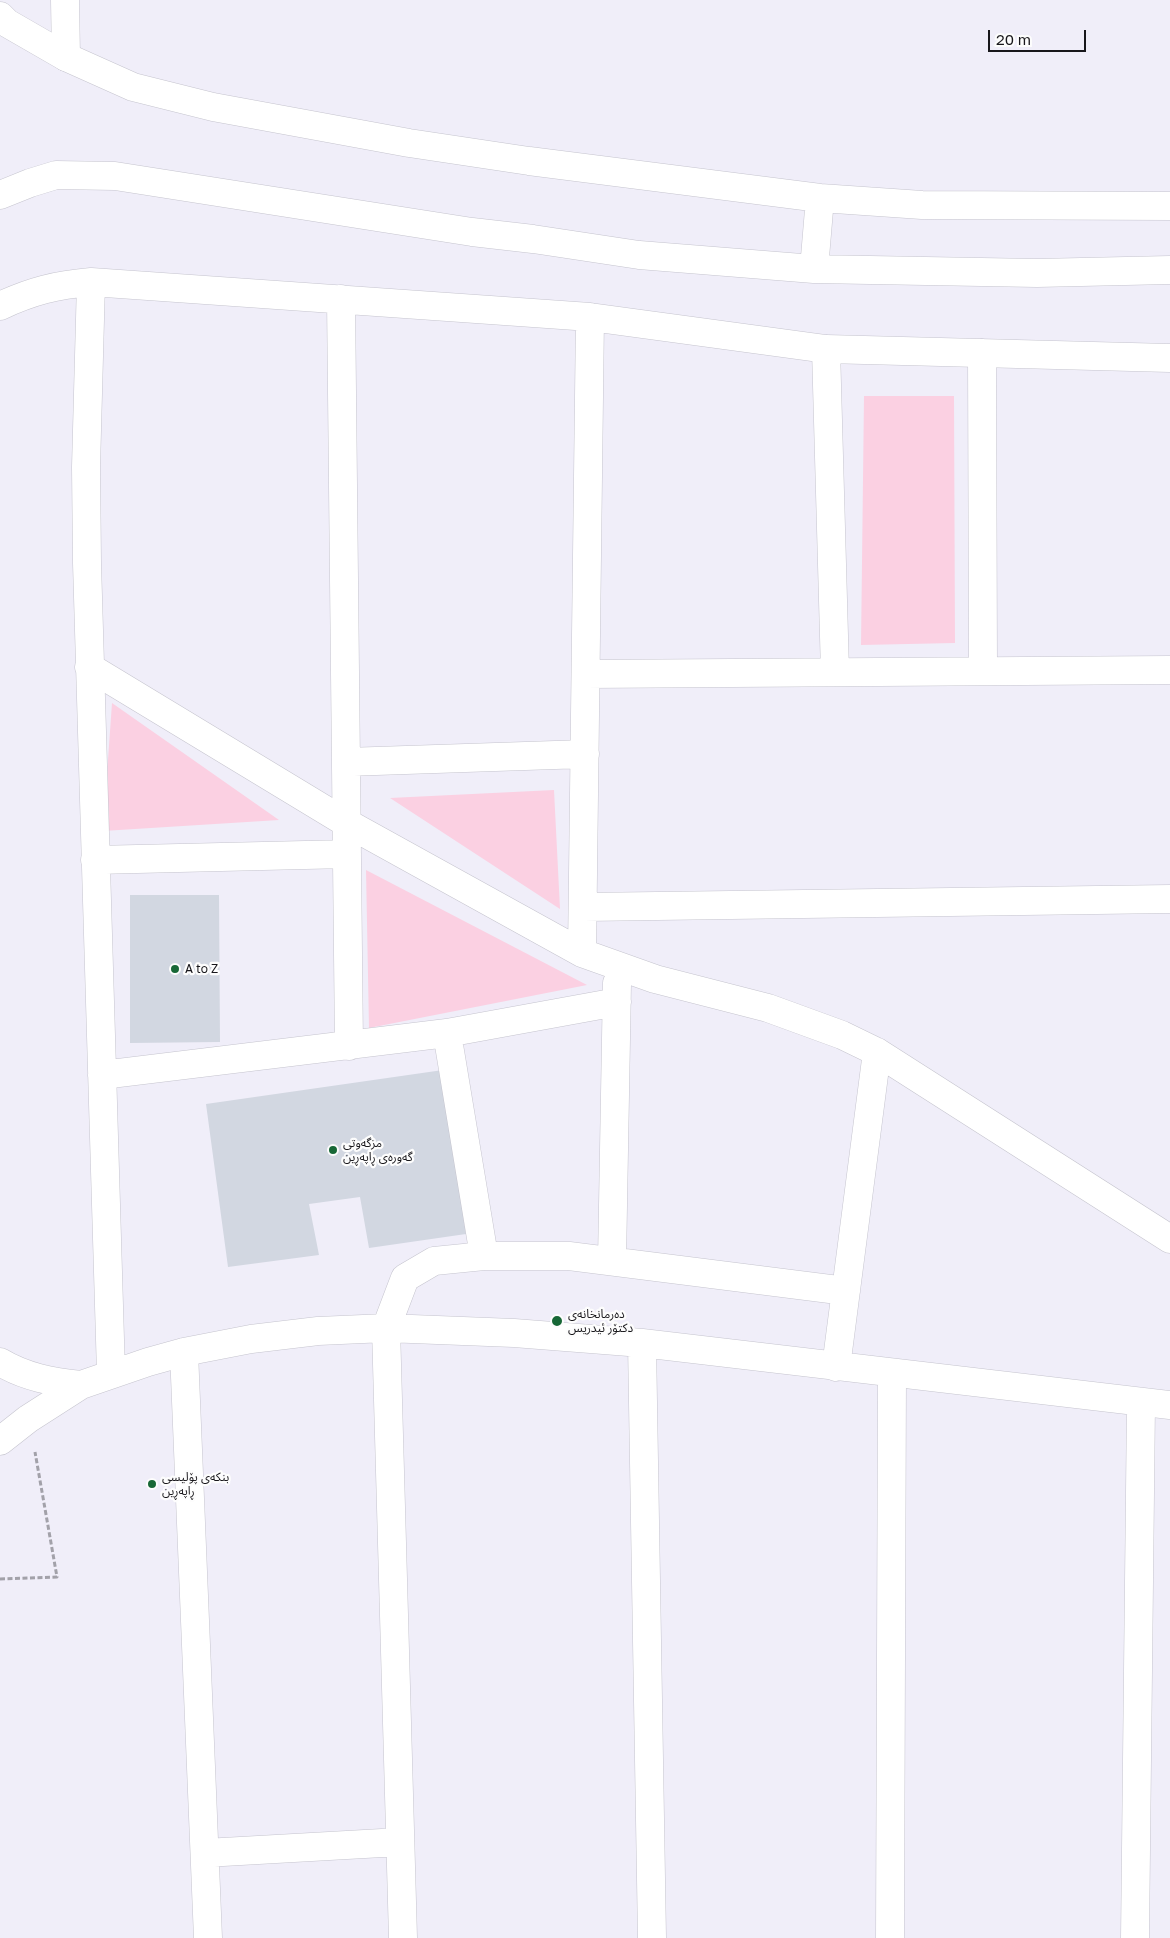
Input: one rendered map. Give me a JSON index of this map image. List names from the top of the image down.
{
  "places": [
    "A to Z",
    "مزگەوتی گەورەی ڕاپەڕین",
    "دەرمانخانەی دکتۆر ئیدریس",
    "بنکەی پۆلیسی ڕاپەڕین"
  ],
  "scale_bar": "20 m"
}
